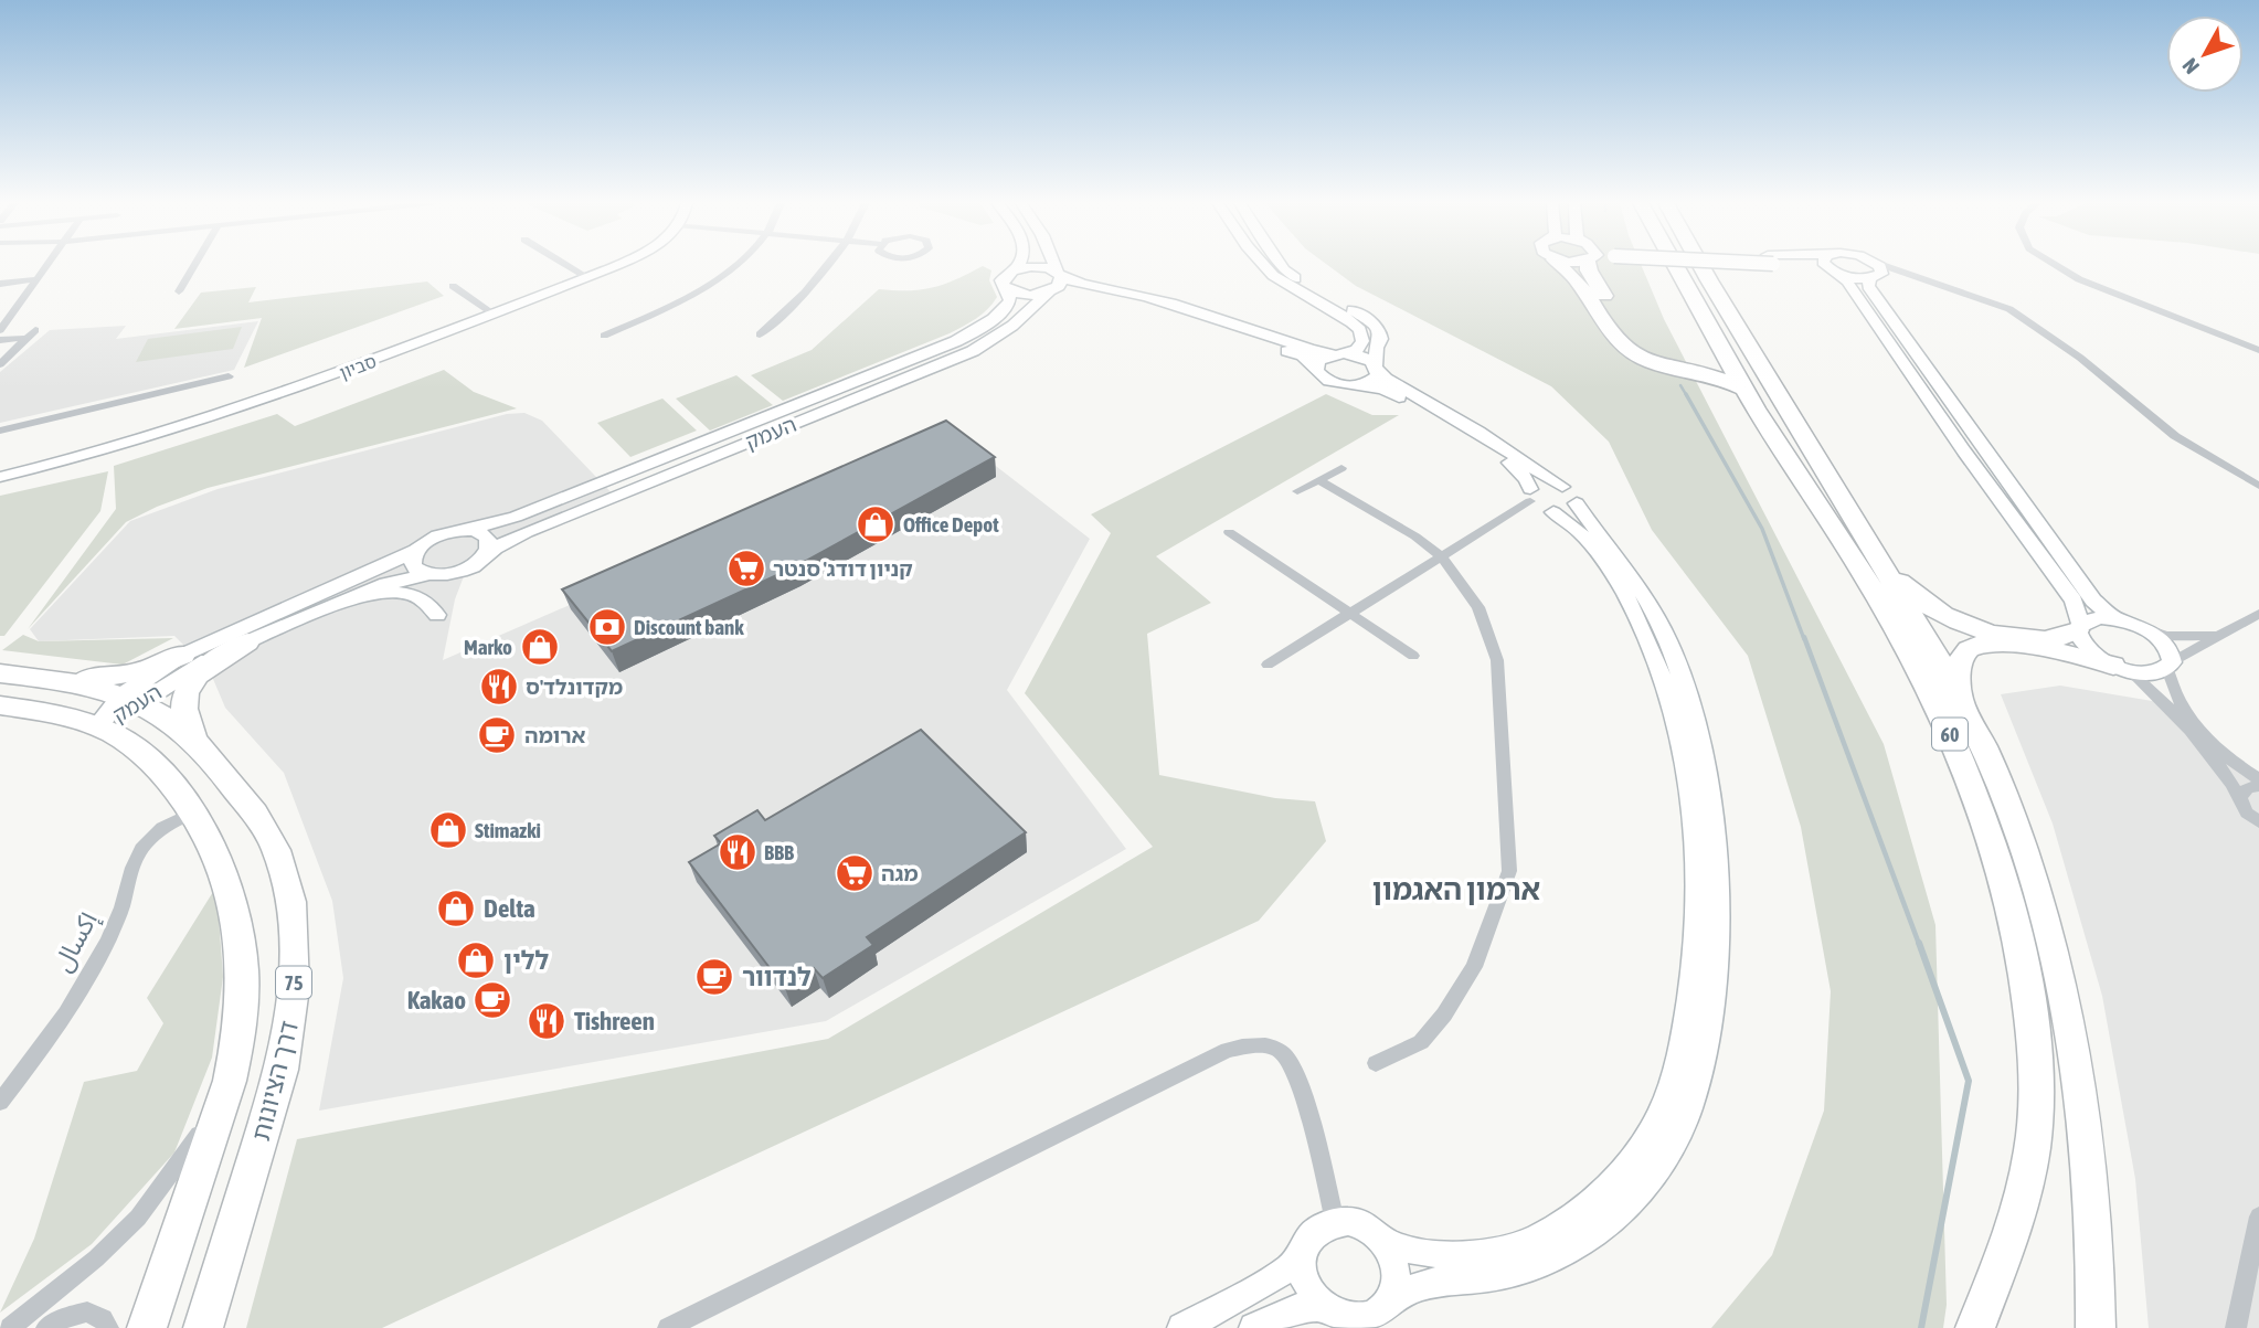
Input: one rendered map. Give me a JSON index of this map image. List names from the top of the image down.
{
  "streets": {
    "highway": ["60", "75", "דרך הציונות"],
    "street": ["סביון", "העמק", "إكسال"]
  },
  "crossings": [
    ["העמק", "דרך הציונות"],
    ["إكسال", "דרך הציונות"]
  ],
  "districts": ["ארמון האגמון"],
  "places": {
    "shop": [
      "Office Depot",
      "Marko",
      "Stimazki",
      "Delta",
      "ללין"
    ],
    "supermarket": ["קניון דודג' סנטר", "מגה"],
    "bank": ["Discount bank"],
    "restaurant": ["מקדונלד'ס", "BBB", "Tishreen"],
    "cafe": ["ארומה", "לנדוור", "Kakao"]
  },
  "north": "bottom left"
}
